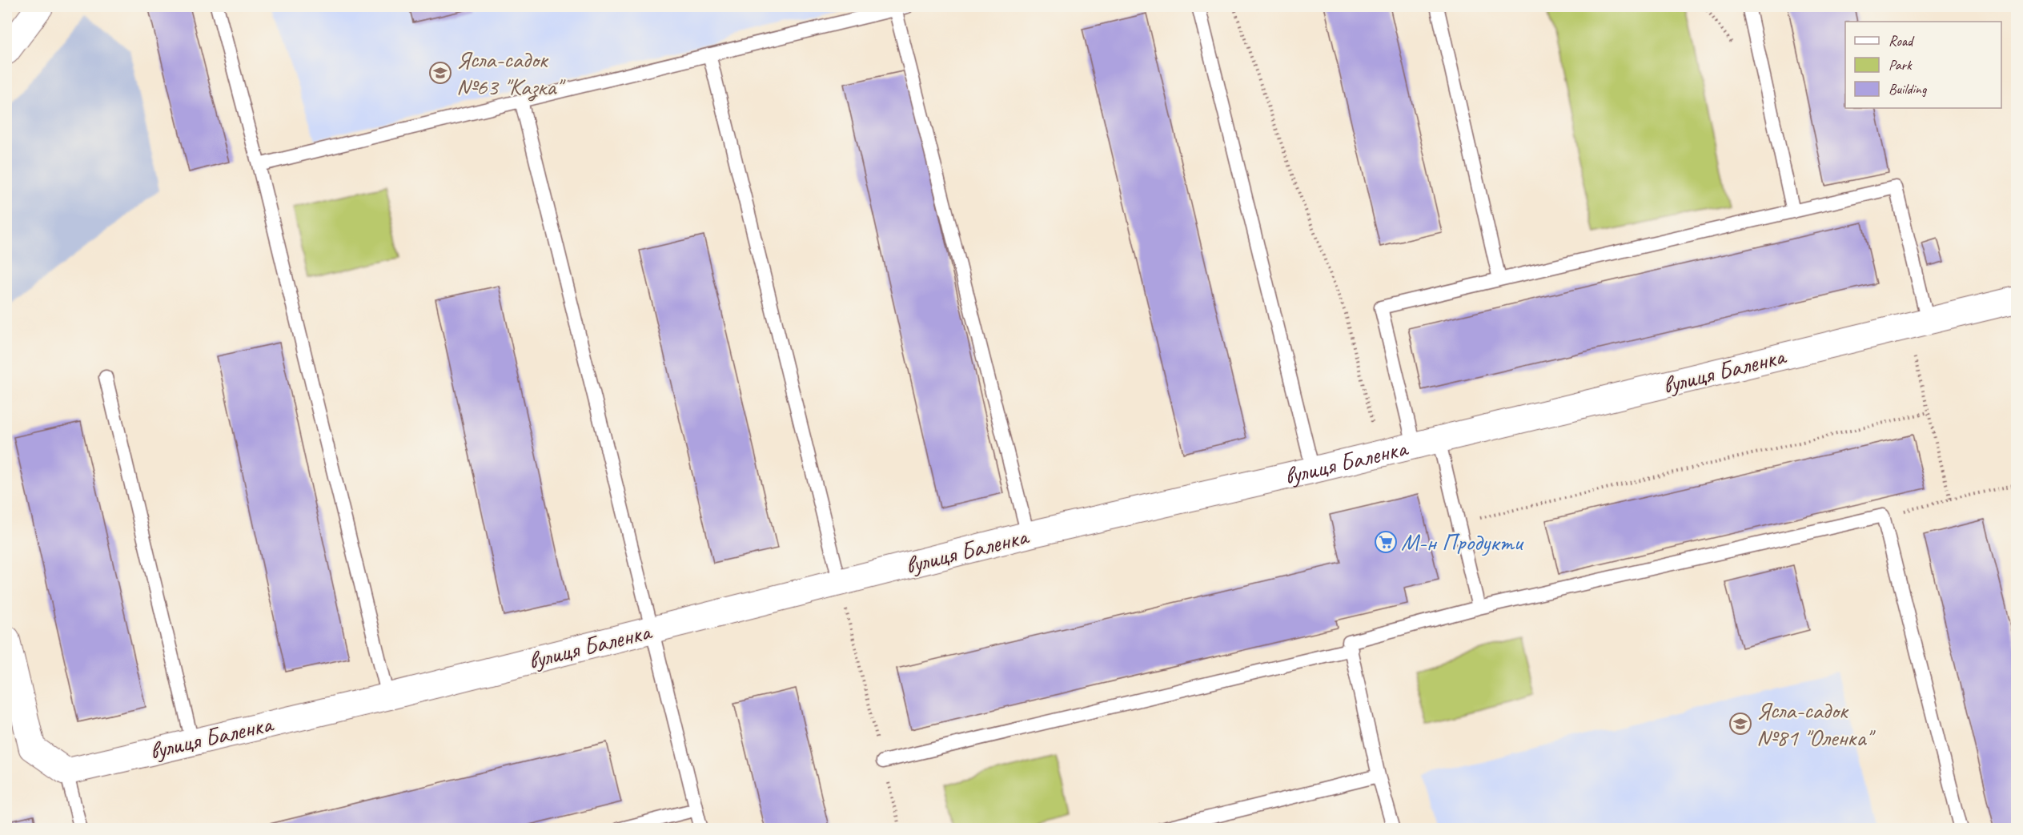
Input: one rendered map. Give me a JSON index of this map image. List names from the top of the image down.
{
  "streets": {
    "street": ["вулиця Баленка"]
  },
  "places": {
    "school or university": ["Ясла-садок №63 \"Казка\"", "Ясла-садок №81 \"Оленка\""],
    "supermarket": ["М-н Продукти"]
  },
  "legend": ["Road", "Park", "Building"]
}
